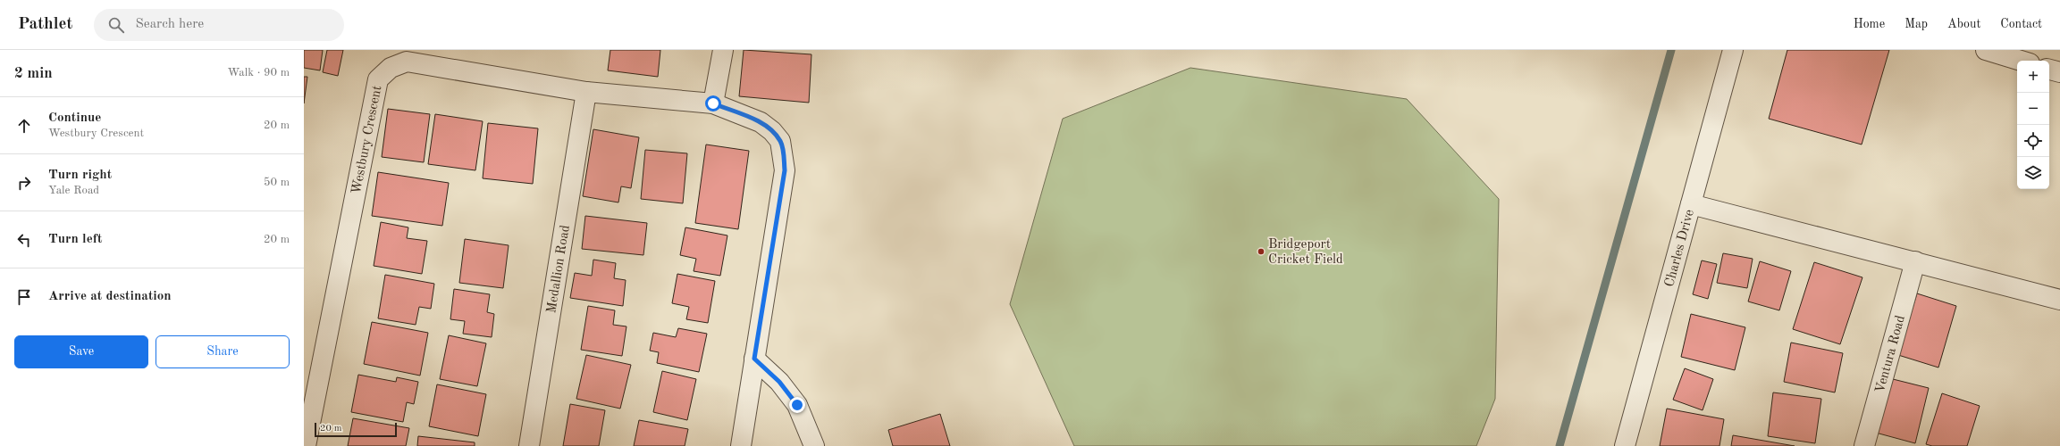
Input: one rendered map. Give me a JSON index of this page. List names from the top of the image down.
{
  "streets": {
    "street": [
      "Westbury Crescent",
      "Charles Drive",
      "Medallion Road",
      "Ventura Road"
    ]
  },
  "crossings": [
    ["Westbury Crescent", "Medallion Road"]
  ],
  "places": ["Bridgeport Cricket Field"],
  "scale_bar": "20 m",
  "page": {
    "header": "Pathlet",
    "search": "Search here",
    "nav": [
      "Home",
      "Map",
      "About",
      "Contact"
    ],
    "heading": ["2 min", "Walk · 90 m"],
    "map_buttons": ["+", "−"],
    "list": [
      ["Continue", "Westbury Crescent", "20 m"],
      ["Turn right", "Yale Road", "50 m"],
      ["Turn left", "20 m"],
      "Arrive at destination"
    ],
    "buttons": ["Save", "Share"],
    "scale": "20 m"
  }
}
